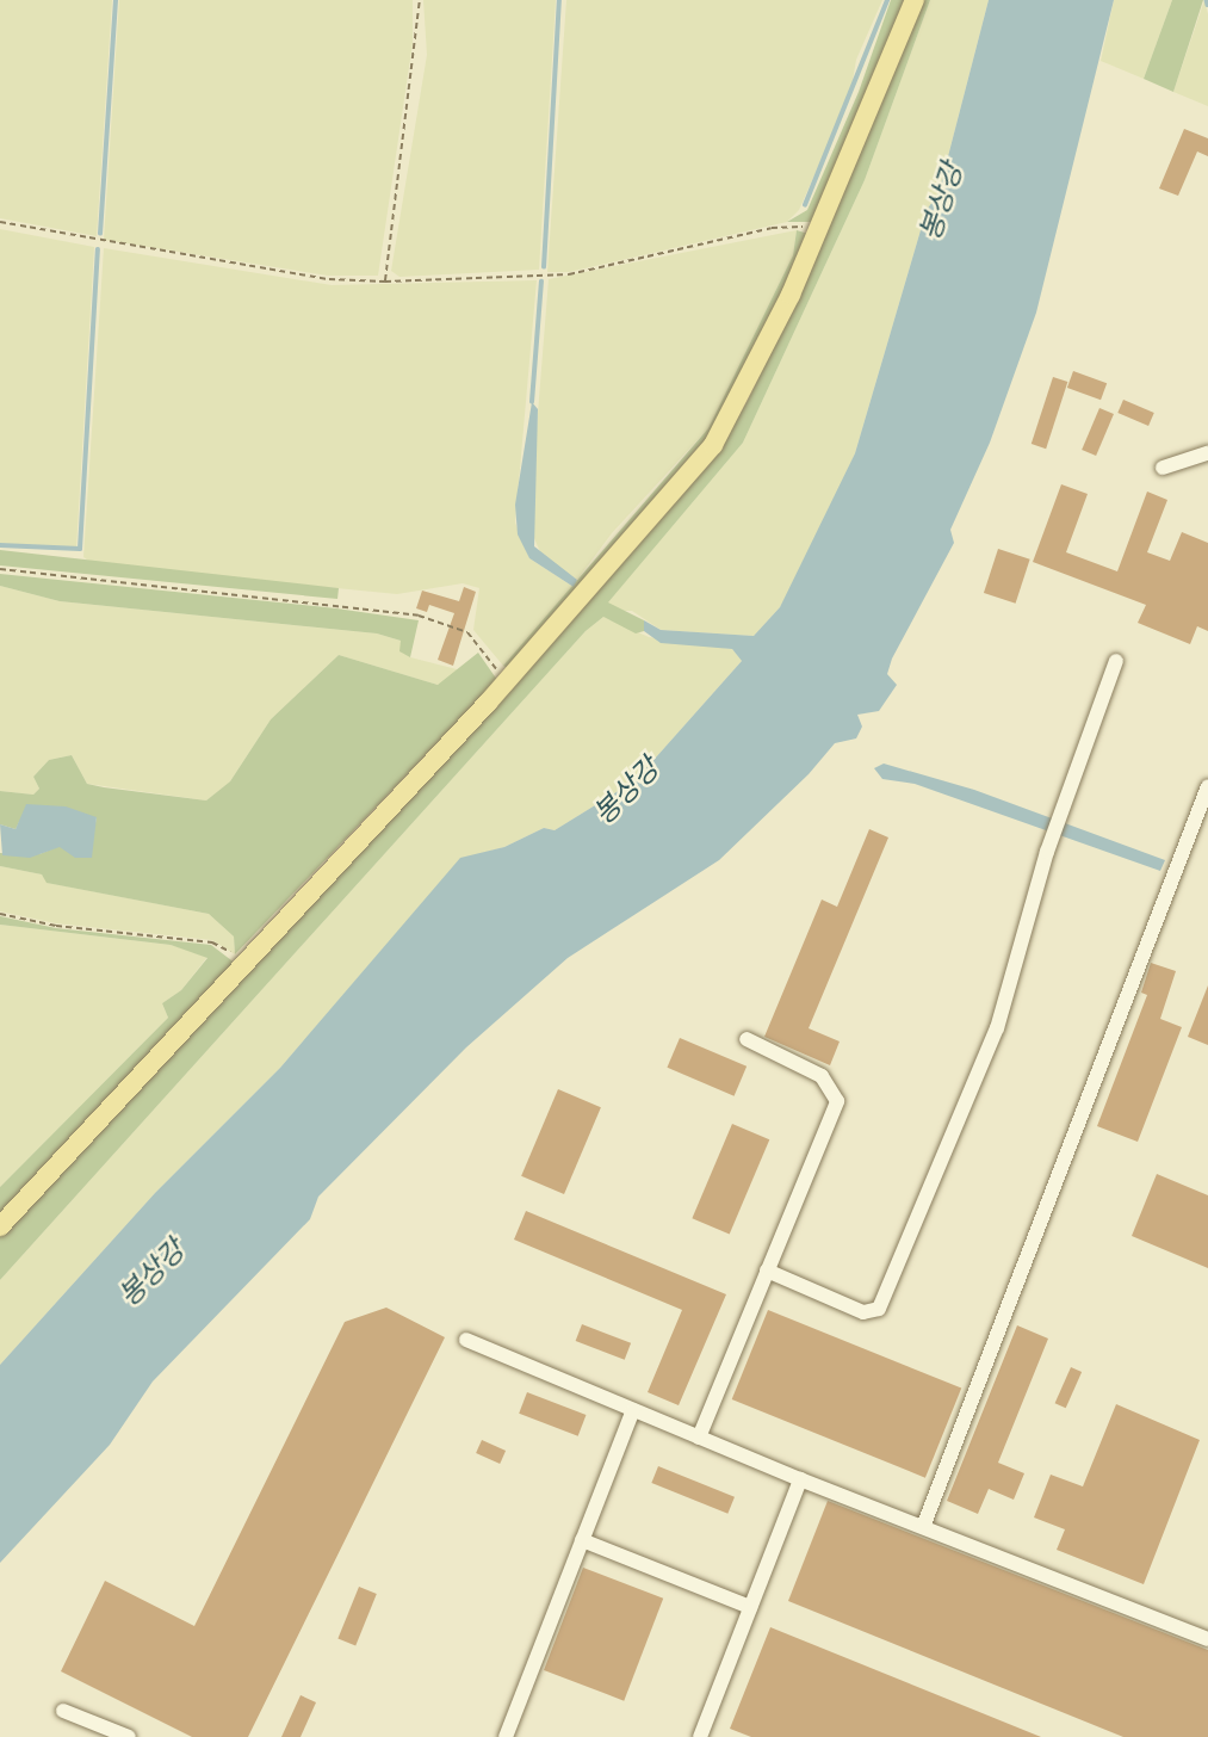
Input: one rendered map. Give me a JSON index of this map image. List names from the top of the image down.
{
  "water": ["봉상강"]
}
